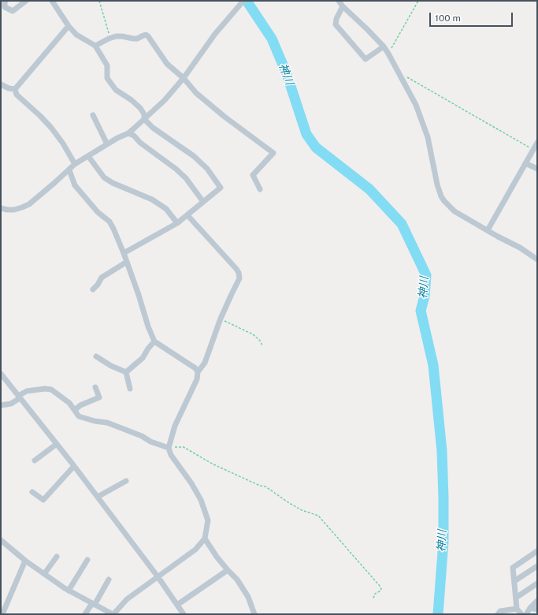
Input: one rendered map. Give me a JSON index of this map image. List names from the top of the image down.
{
  "water": ["神川"],
  "scale_bar": "100 m"
}
